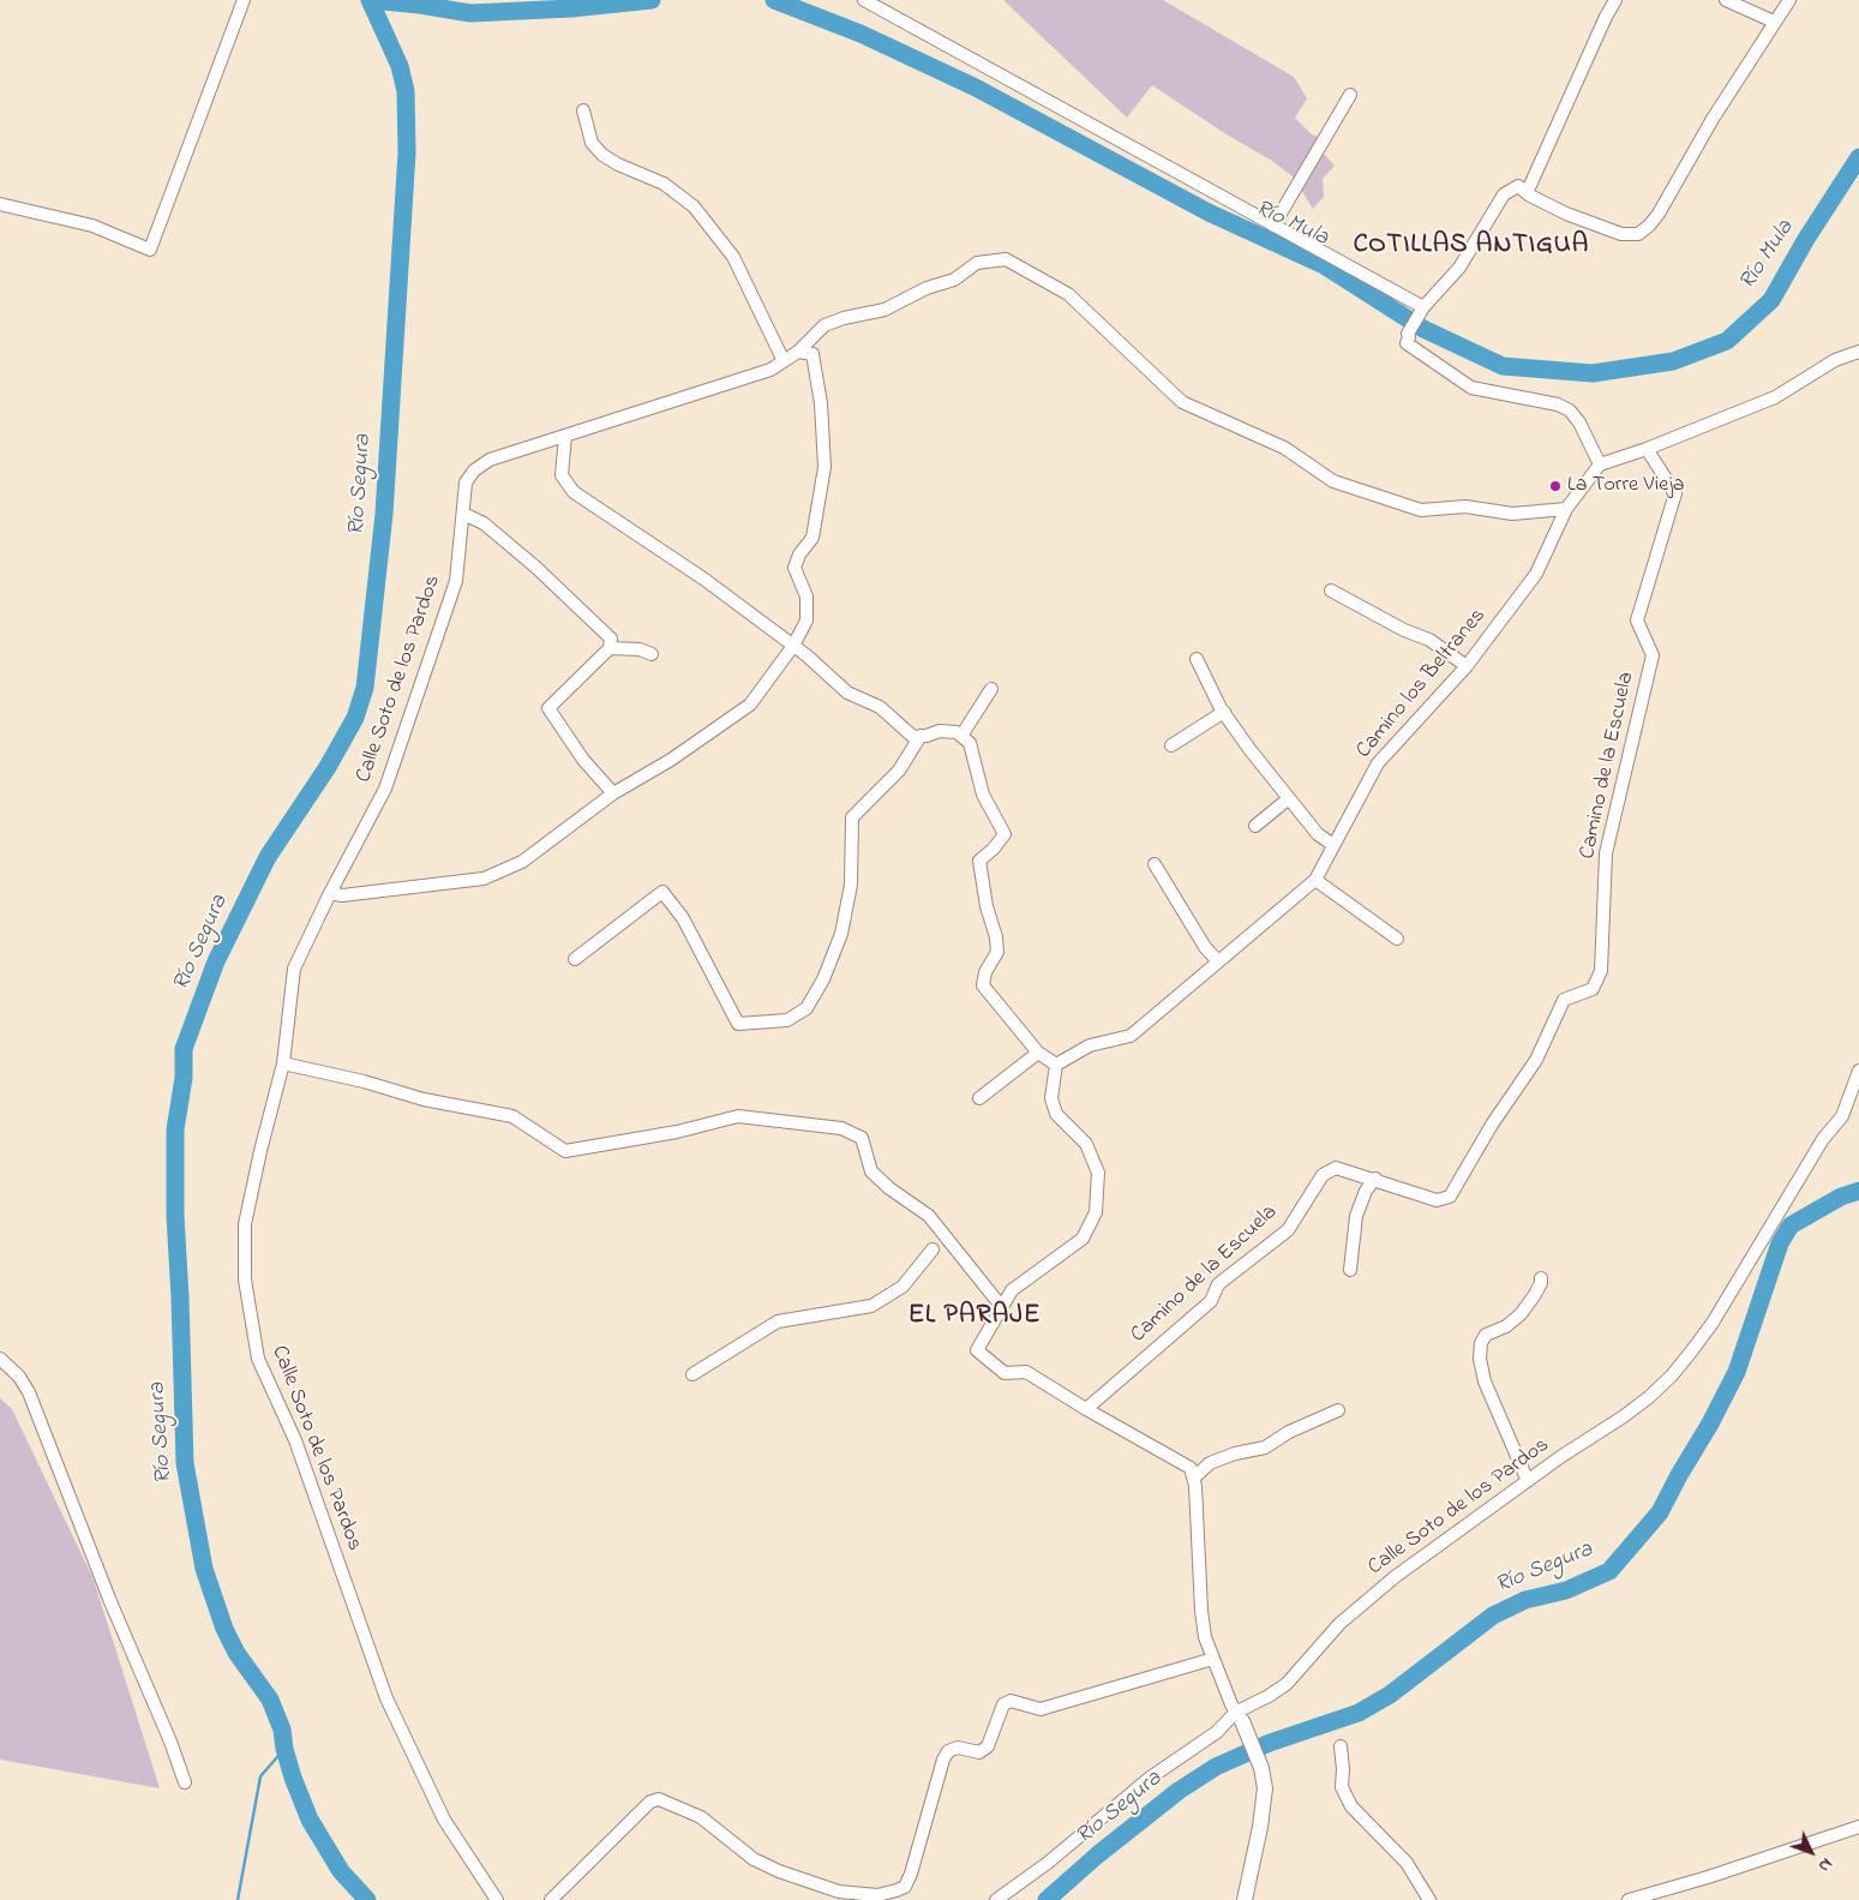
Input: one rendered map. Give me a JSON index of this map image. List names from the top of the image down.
{
  "streets": {
    "street": ["Calle Soto de los Pardos", "Camino los Beltranes", "Camino de la Escuela"]
  },
  "crossings": [
    ["Calle Soto de los Pardos", "Camino los Beltranes"]
  ],
  "districts": ["COTILLAS ANTIGUA", "EL PARAJE"],
  "water": ["Río Mula", "Río Segura"],
  "places": ["La Torre Vieja"],
  "north": "bottom right"
}
